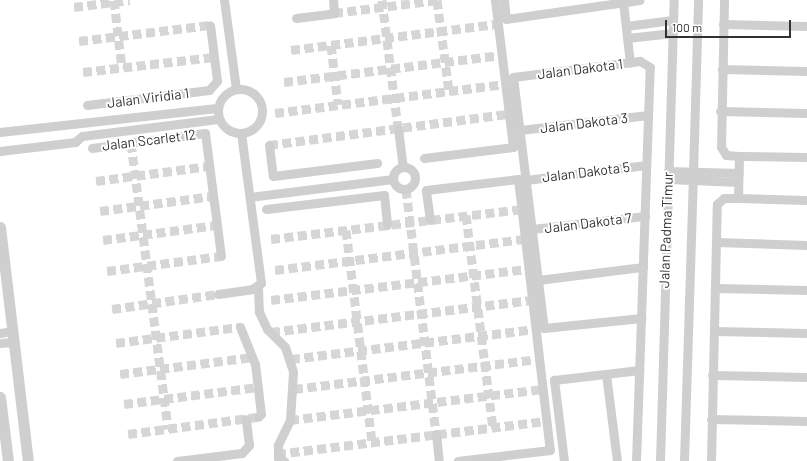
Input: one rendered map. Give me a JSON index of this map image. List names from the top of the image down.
{
  "streets": {
    "street": [
      "Jalan Dakota 1",
      "Jalan Viridia 1",
      "Jalan Dakota 3",
      "Jalan Scarlet 12",
      "Jalan Dakota 5",
      "Jalan Dakota 7",
      "Jalan Padma Timur"
    ]
  },
  "crossings": [
    ["Jalan Dakota 1", "Jalan Dakota 3"]
  ],
  "scale_bar": "100 m"
}
